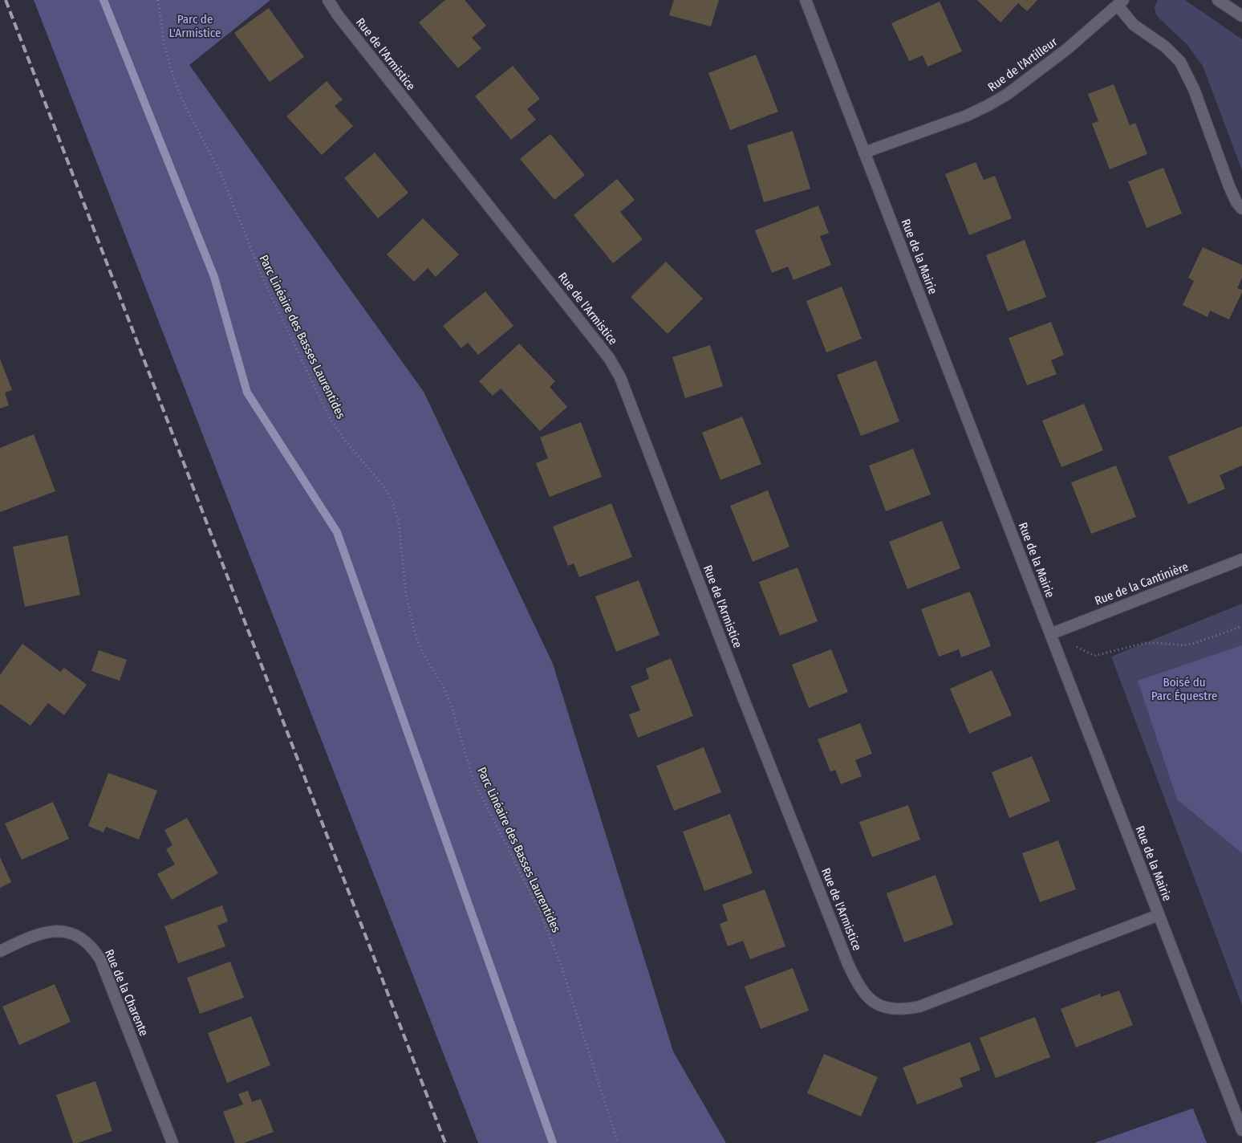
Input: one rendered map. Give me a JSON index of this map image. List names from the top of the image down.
{
  "streets": {
    "street": [
      "Rue de l'Armistice",
      "Rue de l'Artilleur",
      "Rue de la Mairie",
      "Rue de la Cantinière",
      "Rue de la Charente"
    ],
    "path": ["Parc Linéaire des Basses Laurentides"]
  },
  "crossings": [
    ["Rue de l'Armistice", "Rue de la Mairie"],
    ["Rue de l'Artilleur", "Rue de la Mairie"],
    ["Rue de la Mairie", "Rue de la Cantinière"]
  ],
  "parks": ["Parc de L'Armistice", "Boisé du Parc Équestre"]
}
